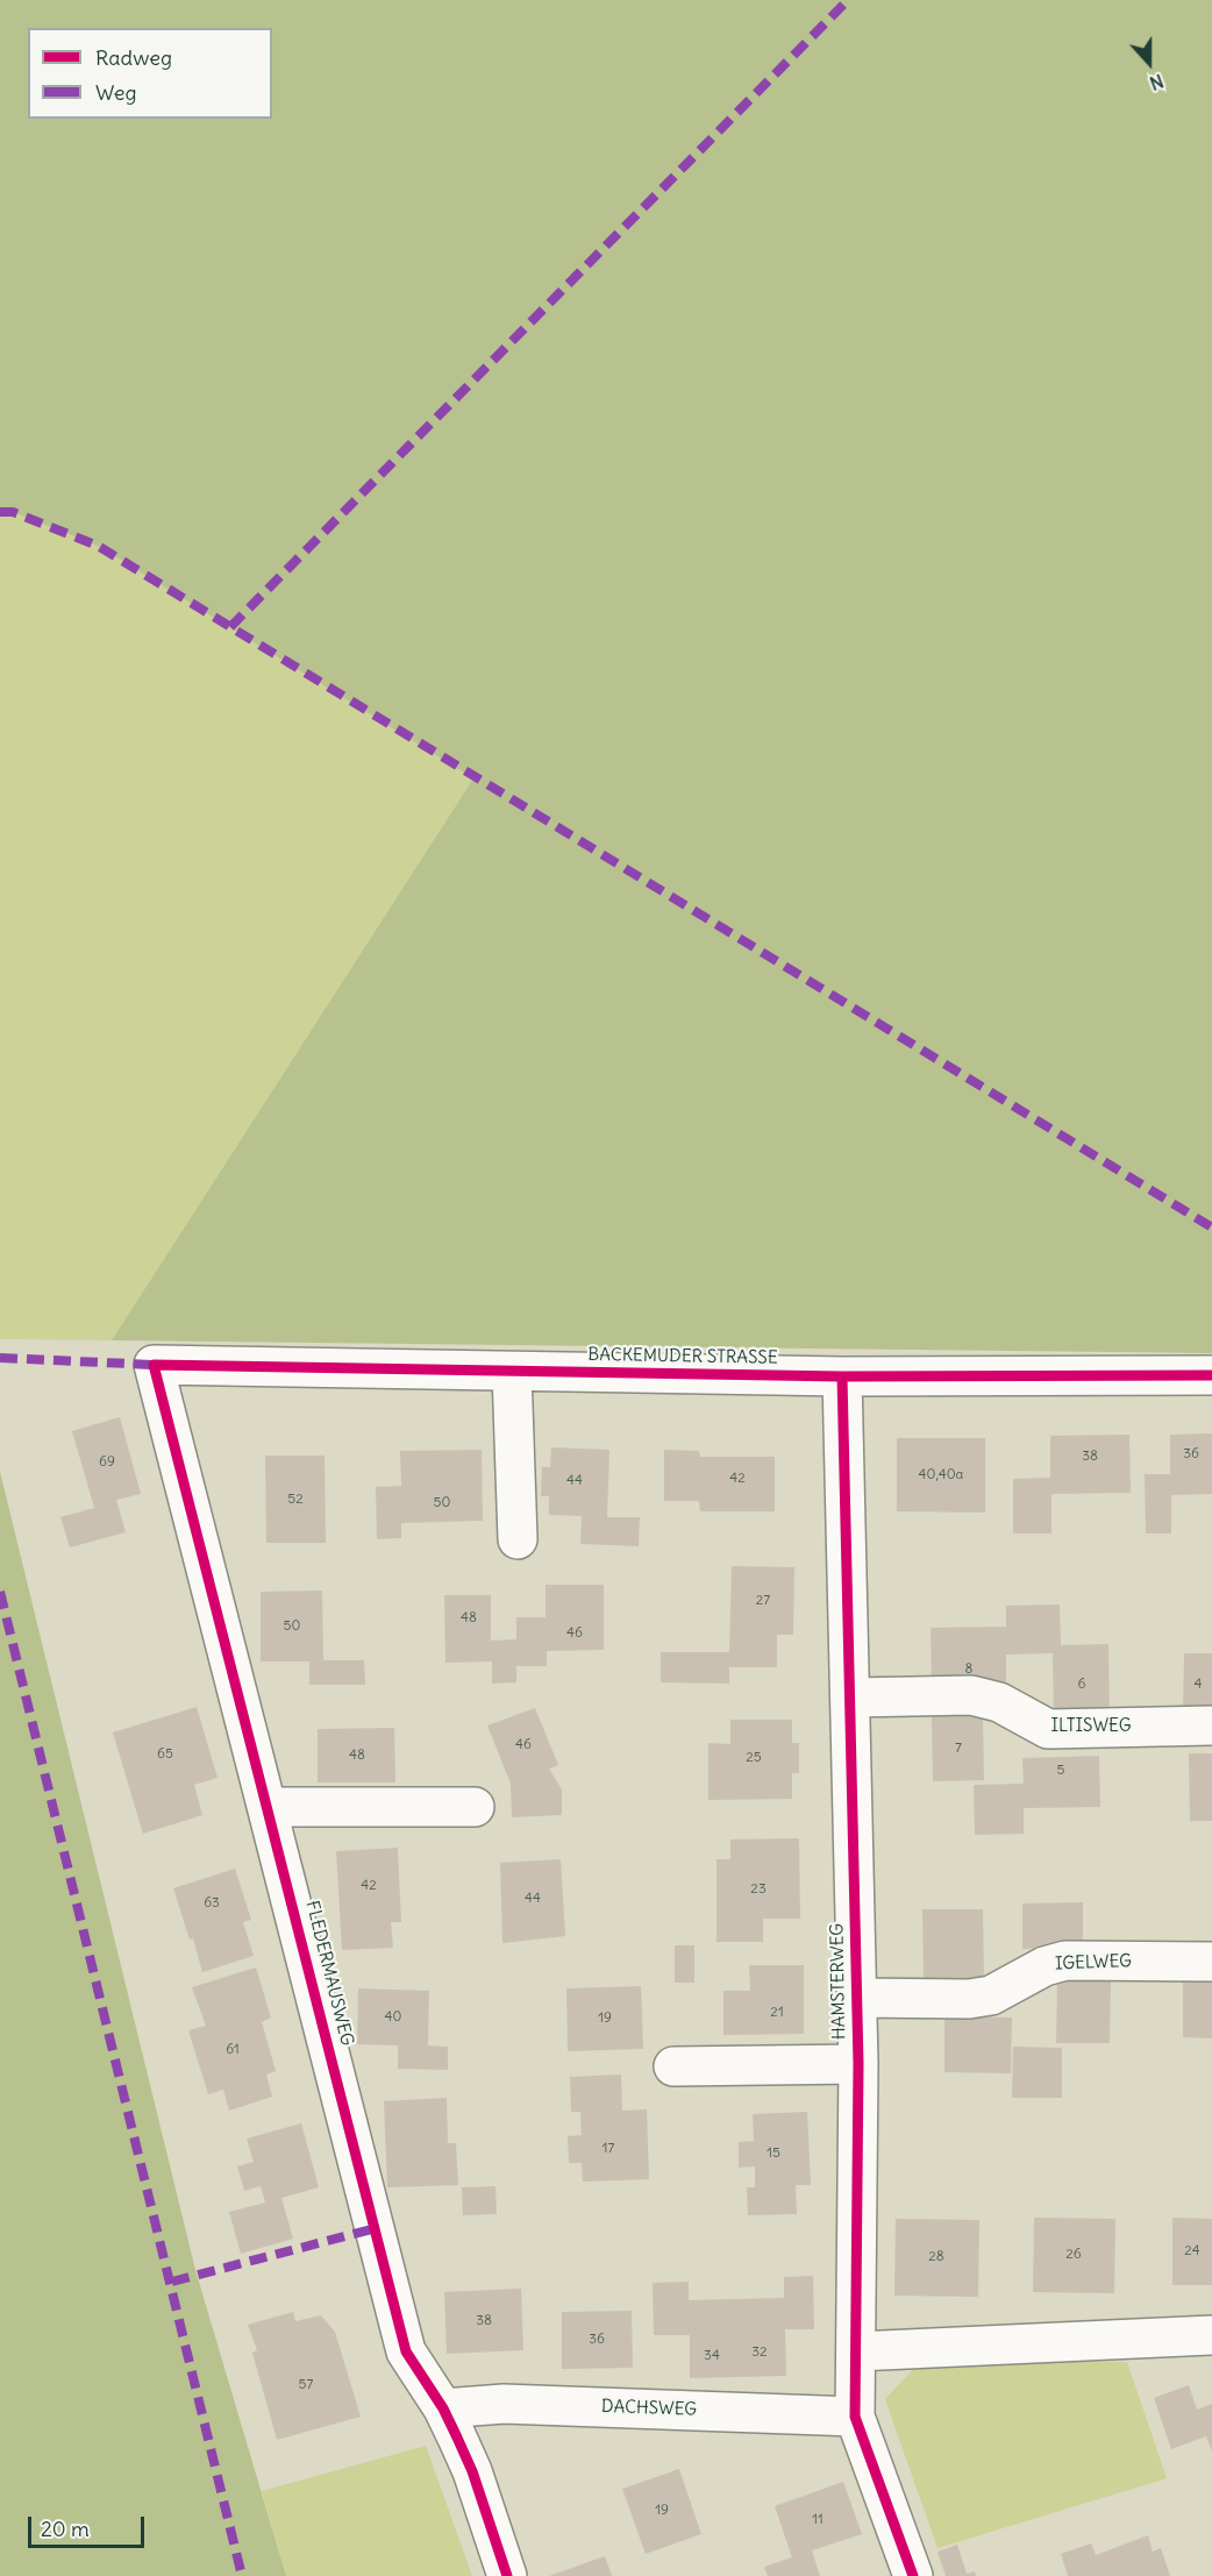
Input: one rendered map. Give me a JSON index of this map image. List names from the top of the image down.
{
  "streets": {
    "street": [
      "BACKEMUDER STRASSE",
      "ILTISWEG",
      "IGELWEG",
      "FLEDERMAUSWEG",
      "HAMSTERWEG",
      "DACHSWEG"
    ]
  },
  "crossings": [
    ["BACKEMUDER STRASSE", "FLEDERMAUSWEG"],
    ["BACKEMUDER STRASSE", "HAMSTERWEG"],
    ["ILTISWEG", "HAMSTERWEG"],
    ["IGELWEG", "HAMSTERWEG"],
    ["FLEDERMAUSWEG", "DACHSWEG"],
    ["HAMSTERWEG", "DACHSWEG"]
  ],
  "house_numbers": [
    "36",
    "38",
    "69",
    "40,40a",
    "42",
    "44",
    "52",
    "50",
    "27",
    "48",
    "50",
    "46",
    "8",
    "6",
    "4",
    "46",
    "7",
    "65",
    "48",
    "25",
    "5",
    "42",
    "23",
    "44",
    "63",
    "21",
    "40",
    "19",
    "61",
    "17",
    "15",
    "24",
    "26",
    "28",
    "38",
    "36",
    "32",
    "34",
    "57",
    "19",
    "11"
  ],
  "legend": ["Radweg", "Weg"],
  "scale_bar": "20 m",
  "north": "bottom"
}
